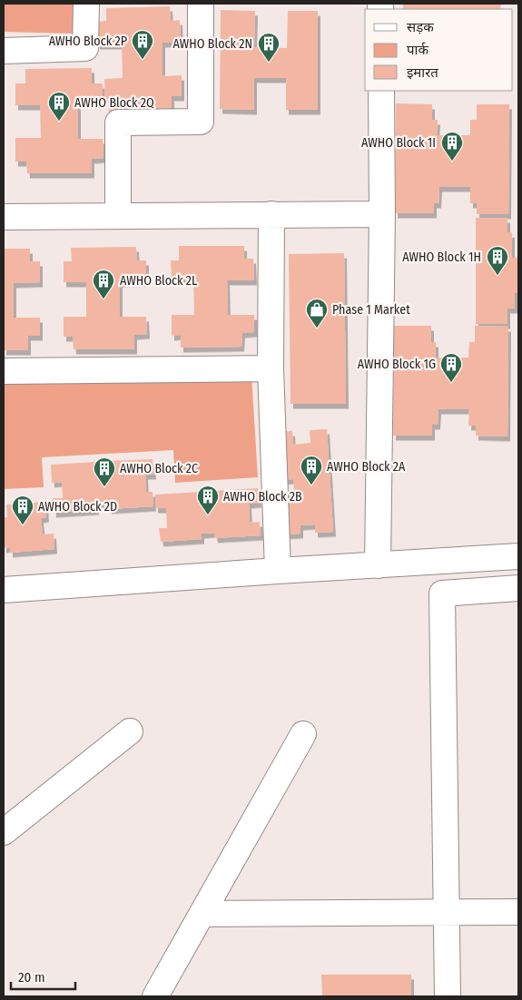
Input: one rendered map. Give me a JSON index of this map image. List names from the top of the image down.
{
  "places": {
    "building": [
      "AWHO Block 2P",
      "AWHO Block 2N",
      "AWHO Block 2Q",
      "AWHO Block 1I",
      "AWHO Block 1H",
      "AWHO Block 2L",
      "AWHO Block 1G",
      "AWHO Block 2A",
      "AWHO Block 2C",
      "AWHO Block 2B",
      "AWHO Block 2D"
    ],
    "shop": ["Phase 1 Market"]
  },
  "legend": ["सड़क", "पार्क", "इमारत"],
  "scale_bar": "20 m"
}
